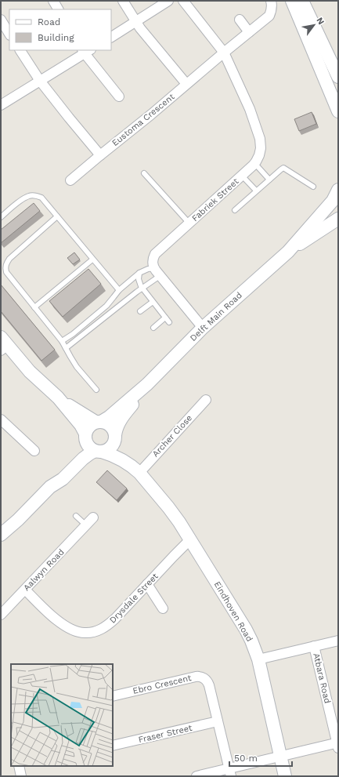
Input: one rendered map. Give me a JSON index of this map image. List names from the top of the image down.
{
  "streets": {
    "street": [
      "Eustoma Crescent",
      "Fabriek Street",
      "Delft Main Road",
      "Archer Close",
      "Aalwyn Road",
      "Drysdale Street",
      "Eindhoven Road",
      "Atbara Road",
      "Ebro Crescent",
      "Fraser Street"
    ]
  },
  "crossings": [
    ["Eustoma Crescent", "Fabriek Street"],
    ["Delft Main Road", "Eindhoven Road"],
    ["Archer Close", "Eindhoven Road"],
    ["Aalwyn Road", "Drysdale Street"],
    ["Drysdale Street", "Eindhoven Road"],
    ["Ebro Crescent", "Fraser Street"]
  ],
  "legend": ["Road", "Building"],
  "scale_bar": "50 m",
  "north": "top right"
}
